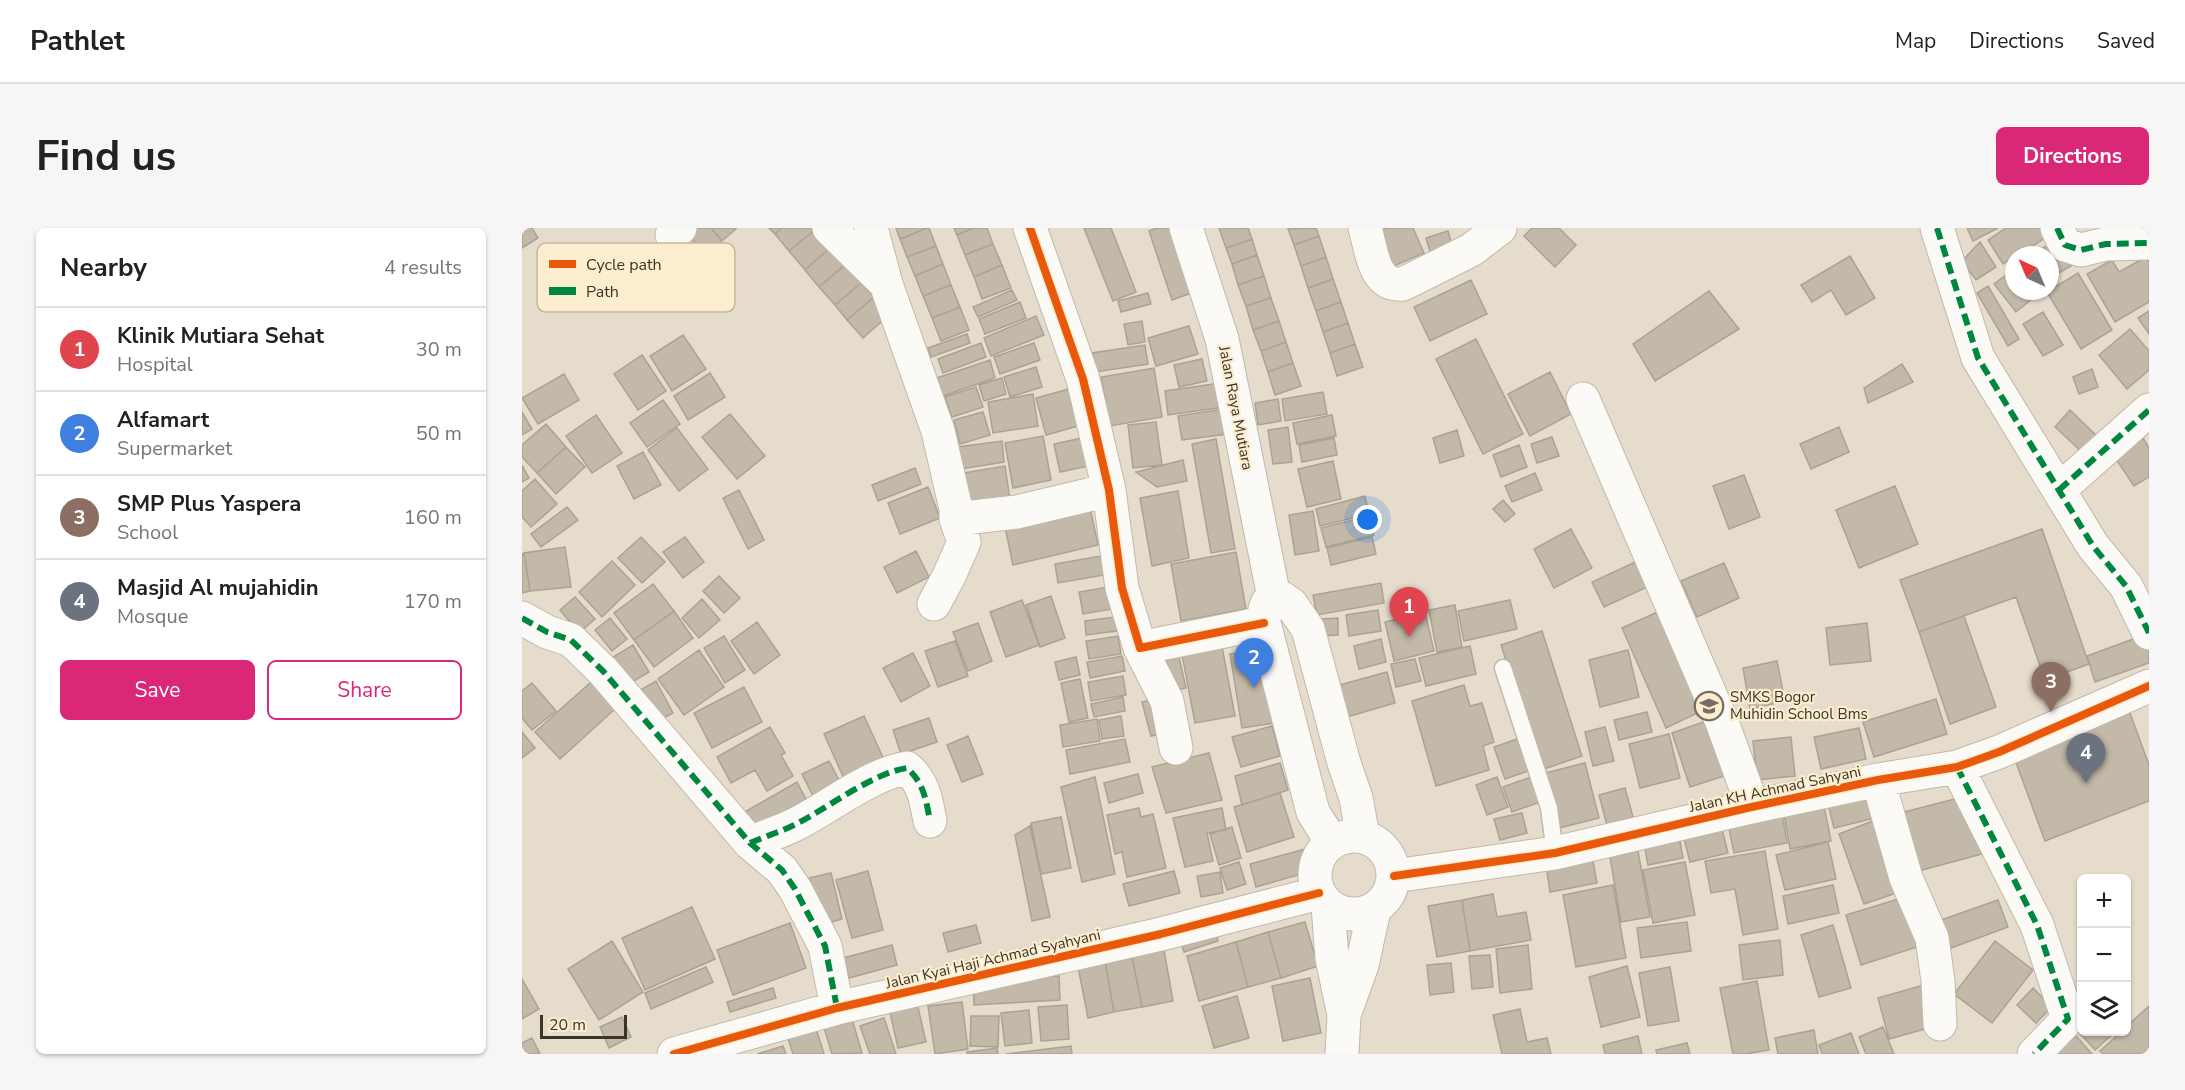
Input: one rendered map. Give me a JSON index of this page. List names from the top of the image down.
{
  "streets": {
    "street": ["Jalan Raya Mutiara", "Jalan KH Achmad Sahyani", "Jalan Kyai Haji Achmad Syahyani"]
  },
  "crossings": [
    ["Jalan Raya Mutiara", "Jalan KH Achmad Sahyani"],
    ["Jalan Raya Mutiara", "Jalan Kyai Haji Achmad Syahyani"],
    ["Jalan KH Achmad Sahyani", "Jalan Kyai Haji Achmad Syahyani"]
  ],
  "places": {
    "school or university": ["SMKS Bogor Muhidin School Bms"]
  },
  "legend": ["Cycle path", "Path"],
  "scale_bar": "20 m",
  "north": "top left",
  "page": {
    "header": "Pathlet",
    "nav": ["Map", "Directions", "Saved"],
    "buttons": [
      "Directions",
      ["Save", "Share"]
    ],
    "title": "Find us",
    "heading": ["Nearby", "4 results"],
    "list": [
      {
        "mark": "1",
        "name": "Klinik Mutiara Sehat",
        "note": "Hospital",
        "value": "30 m"
      },
      {
        "mark": "2",
        "name": "Alfamart",
        "note": "Supermarket",
        "value": "50 m"
      },
      {
        "mark": "3",
        "name": "SMP Plus Yaspera",
        "note": "School",
        "value": "160 m"
      },
      {
        "mark": "4",
        "name": "Masjid Al mujahidin",
        "note": "Mosque",
        "value": "170 m"
      }
    ],
    "pins": [
      "1",
      "2",
      "3",
      "4"
    ],
    "map_buttons": ["+", "−"],
    "scale": "20 m"
  }
}
